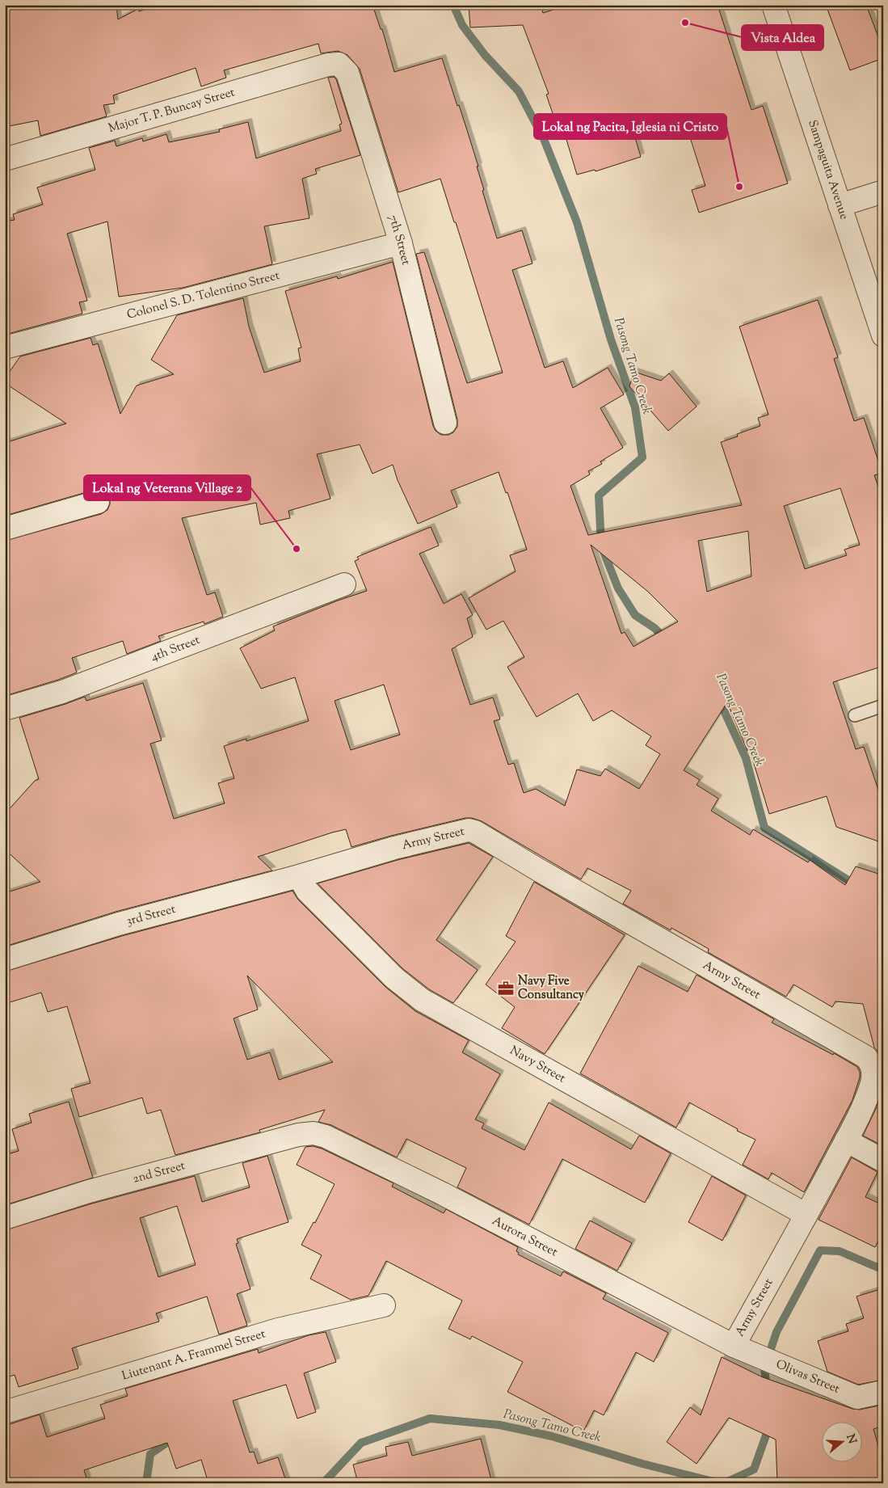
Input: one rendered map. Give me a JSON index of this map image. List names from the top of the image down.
{
  "streets": {
    "street": [
      "Major T. P. Buncay Street",
      "Sampaguita Avenue",
      "7th Street",
      "Colonel S. D. Tolentino Street",
      "4th Street",
      "Army Street",
      "3rd Street",
      "Navy Street",
      "2nd Street",
      "Aurora Street",
      "Liutenant A. Frammel Street",
      "Olivas Street"
    ]
  },
  "crossings": [
    ["Major T. P. Buncay Street", "7th Street"],
    ["7th Street", "Colonel S. D. Tolentino Street"],
    ["Army Street", "3rd Street"],
    ["Army Street", "Navy Street"],
    ["Army Street", "Aurora Street"],
    ["Army Street", "Olivas Street"],
    ["3rd Street", "Navy Street"],
    ["2nd Street", "Aurora Street"],
    ["Aurora Street", "Olivas Street"]
  ],
  "water": ["Pasong Tamo Creek"],
  "places": {
    "other": ["Vista Aldea", "Lokal ng Pacita, Iglesia ni Cristo", "Lokal ng Veterans Village 2"],
    "office": ["Navy Five Consultancy"]
  },
  "north": "right"
}
